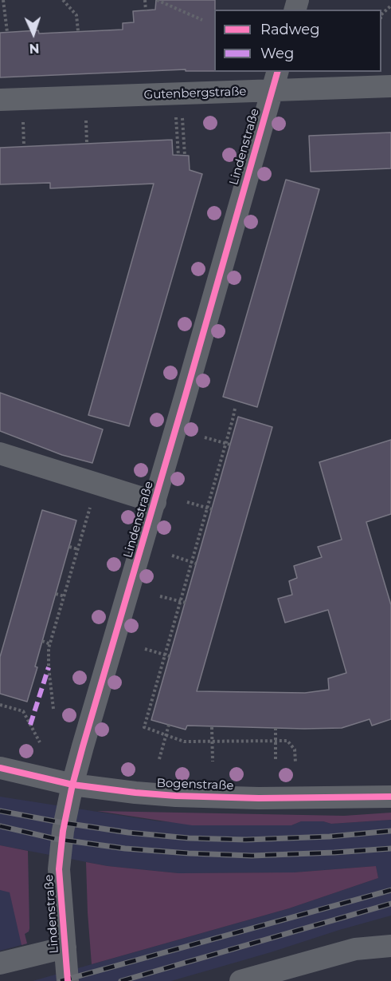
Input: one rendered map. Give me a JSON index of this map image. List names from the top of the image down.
{
  "streets": {
    "street": ["Gutenbergstraße", "Lindenstraße", "Bogenstraße"]
  },
  "crossings": [
    ["Gutenbergstraße", "Lindenstraße"],
    ["Lindenstraße", "Bogenstraße"]
  ],
  "legend": ["Radweg", "Weg"],
  "north": "bottom"
}
